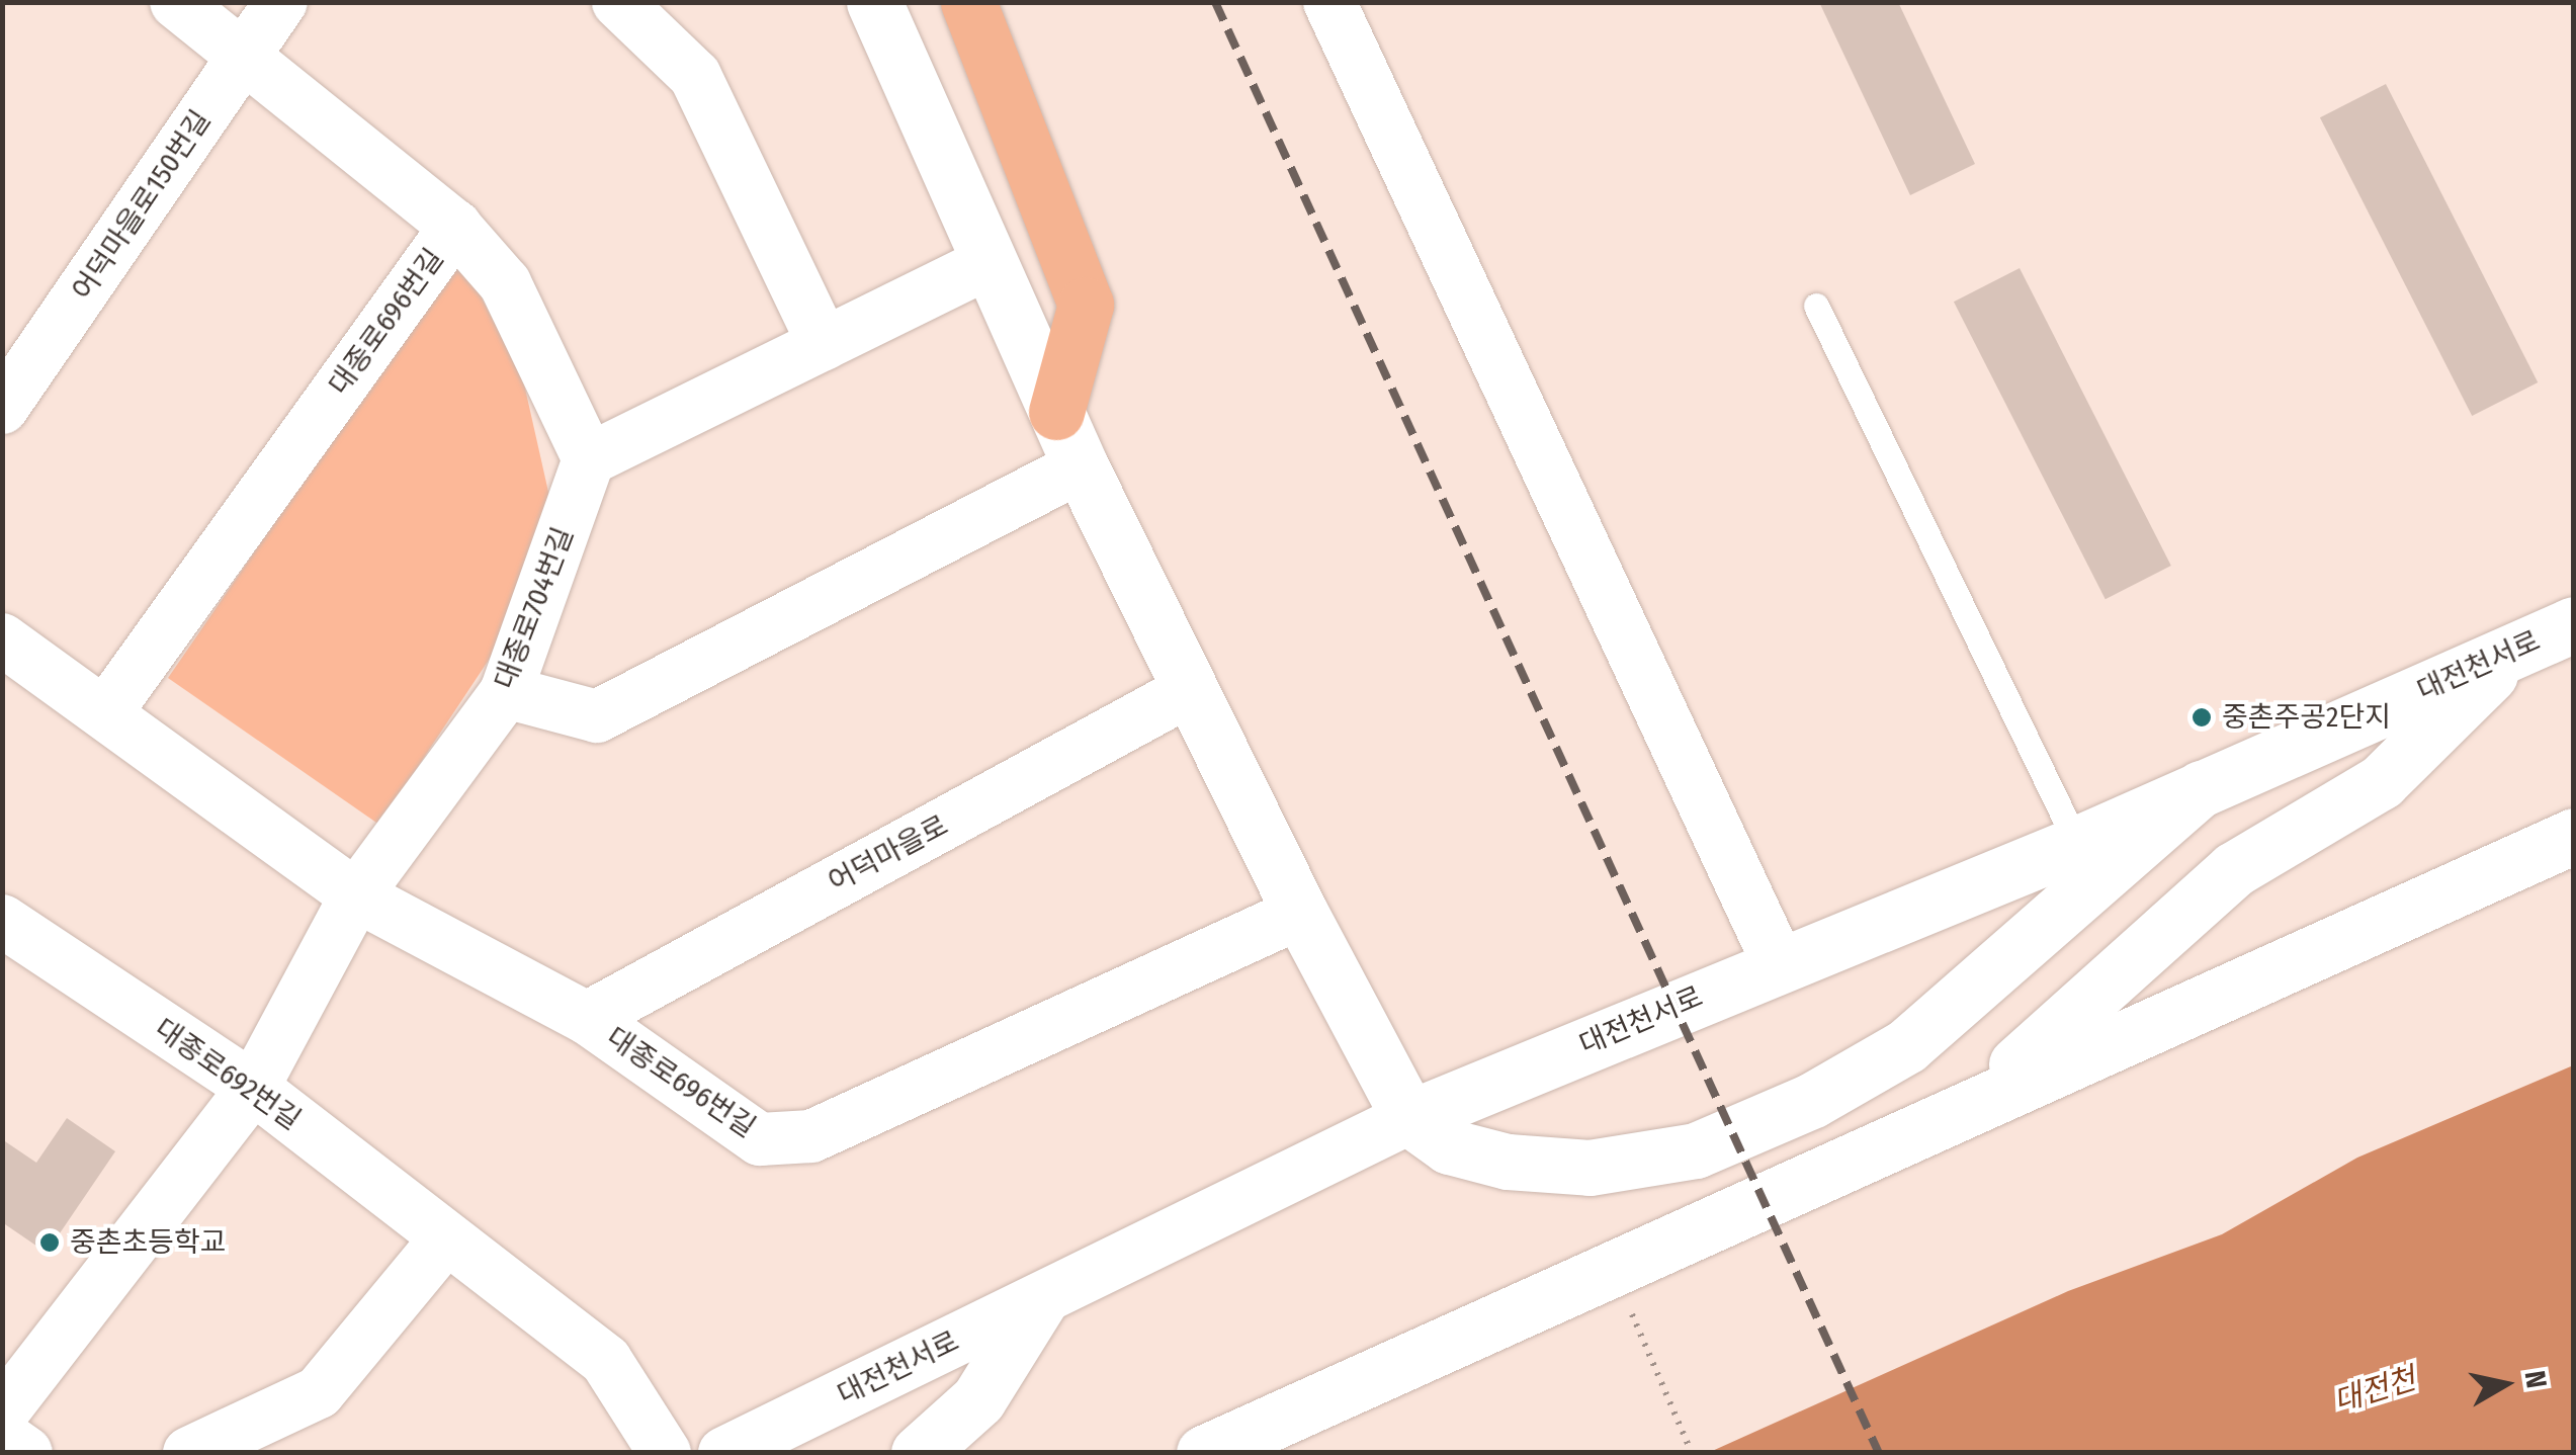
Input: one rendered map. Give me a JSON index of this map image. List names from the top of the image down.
{
  "streets": {
    "main road": ["대전천서로"],
    "street": [
      "어덕마을로150번길",
      "대종로696번길",
      "대종로704번길",
      "어덕마을로",
      "대종로692번길"
    ]
  },
  "crossings": [
    ["대종로696번길", "대종로704번길"],
    ["대종로696번길", "어덕마을로"],
    ["대종로704번길", "대종로692번길"]
  ],
  "water": ["대전천"],
  "places": ["중촌주공2단지", "중촌초등학교"],
  "north": "right"
}
